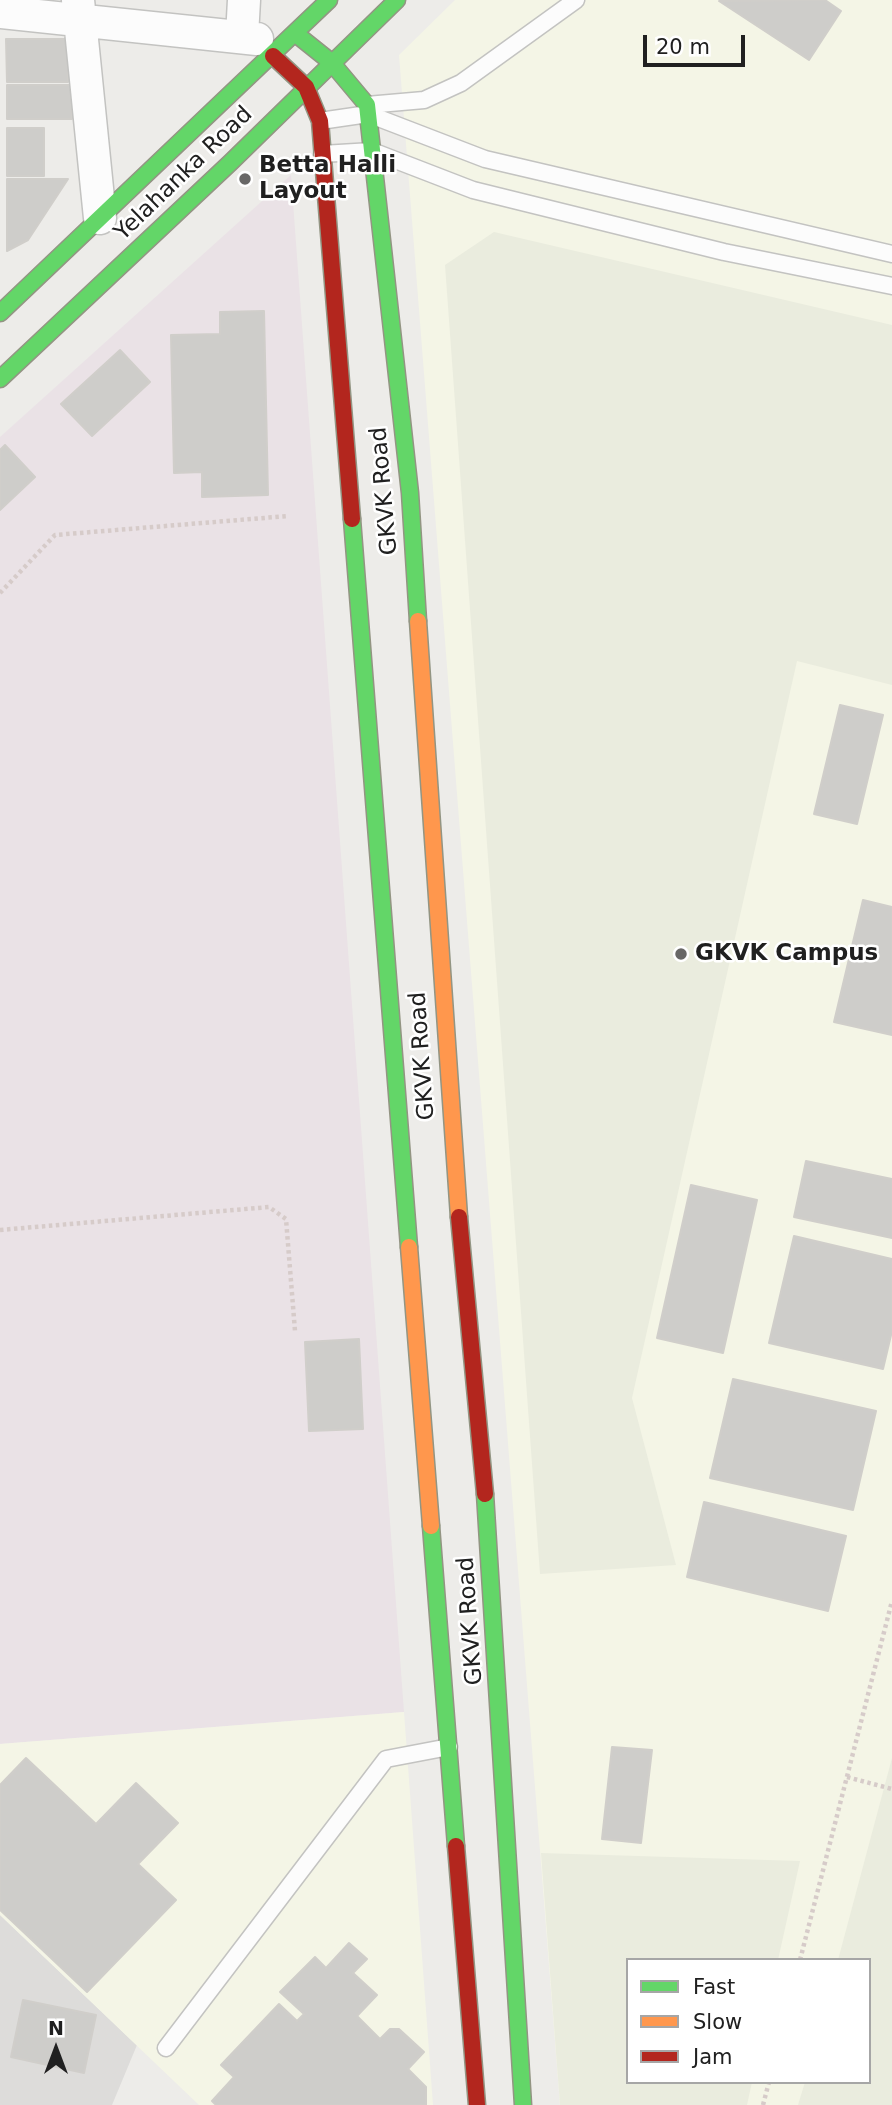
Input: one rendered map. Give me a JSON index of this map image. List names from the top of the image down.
{
  "streets": {
    "main road": ["Yelahanka Road", "GKVK Road"]
  },
  "crossings": [
    ["Yelahanka Road", "GKVK Road"]
  ],
  "places": ["Betta Halli Layout", "GKVK Campus"],
  "legend": ["Fast", "Slow", "Jam"],
  "scale_bar": "20 m",
  "north": "top"
}
